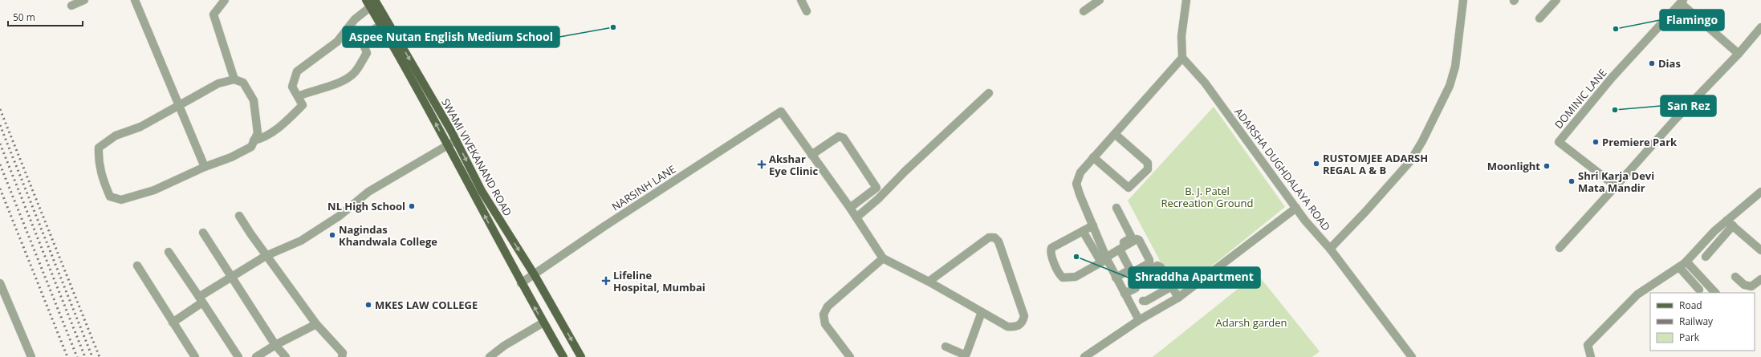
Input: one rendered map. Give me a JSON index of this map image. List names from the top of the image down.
{
  "streets": {
    "main road": ["SWAMI VIVEKANAND ROAD"],
    "street": ["DOMINIC LANE", "ADARSHA DUGHDALAYA ROAD", "NARSINH LANE"]
  },
  "crossings": [
    ["SWAMI VIVEKANAND ROAD", "NARSINH LANE"]
  ],
  "parks": ["B. J. Patel Recreation Ground", "Adarsh garden"],
  "places": {
    "other": [
      "Aspee Nutan English Medium School",
      "Flamingo",
      "Dias",
      "San Rez",
      "Premiere Park",
      "RUSTOMJEE ADARSH REGAL A & B",
      "Moonlight",
      "Shri Karja Devi Mata Mandir",
      "NL High School",
      "Nagindas Khandwala College",
      "Shraddha Apartment",
      "MKES LAW COLLEGE"
    ],
    "health": ["Akshar Eye Clinic", "Lifeline Hospital, Mumbai"]
  },
  "legend": ["Road", "Railway", "Park"],
  "scale_bar": "50 m"
}
